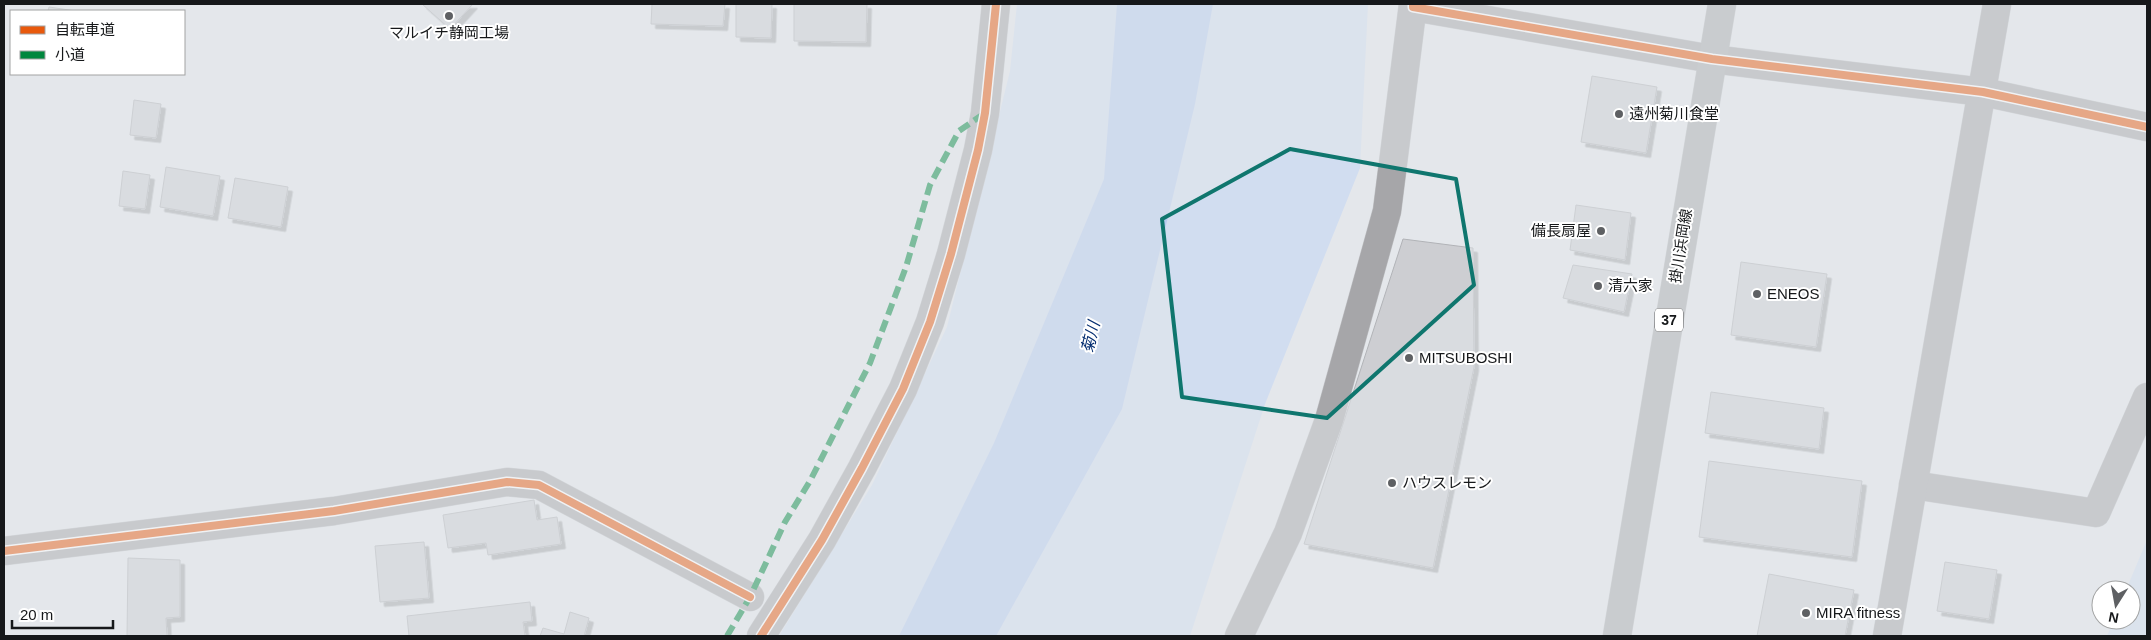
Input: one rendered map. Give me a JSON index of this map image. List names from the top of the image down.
{
  "streets": {
    "main road": ["掛川浜岡線", "37"]
  },
  "water": ["菊川"],
  "places": [
    "マルイチ静岡工場",
    "遠州菊川食堂",
    "備長扇屋",
    "清六家",
    "ENEOS",
    "MITSUBOSHI",
    "ハウスレモン",
    "MIRA fitness"
  ],
  "legend": ["自転車道", "小道"],
  "scale_bar": "20 m",
  "north": "bottom"
}
